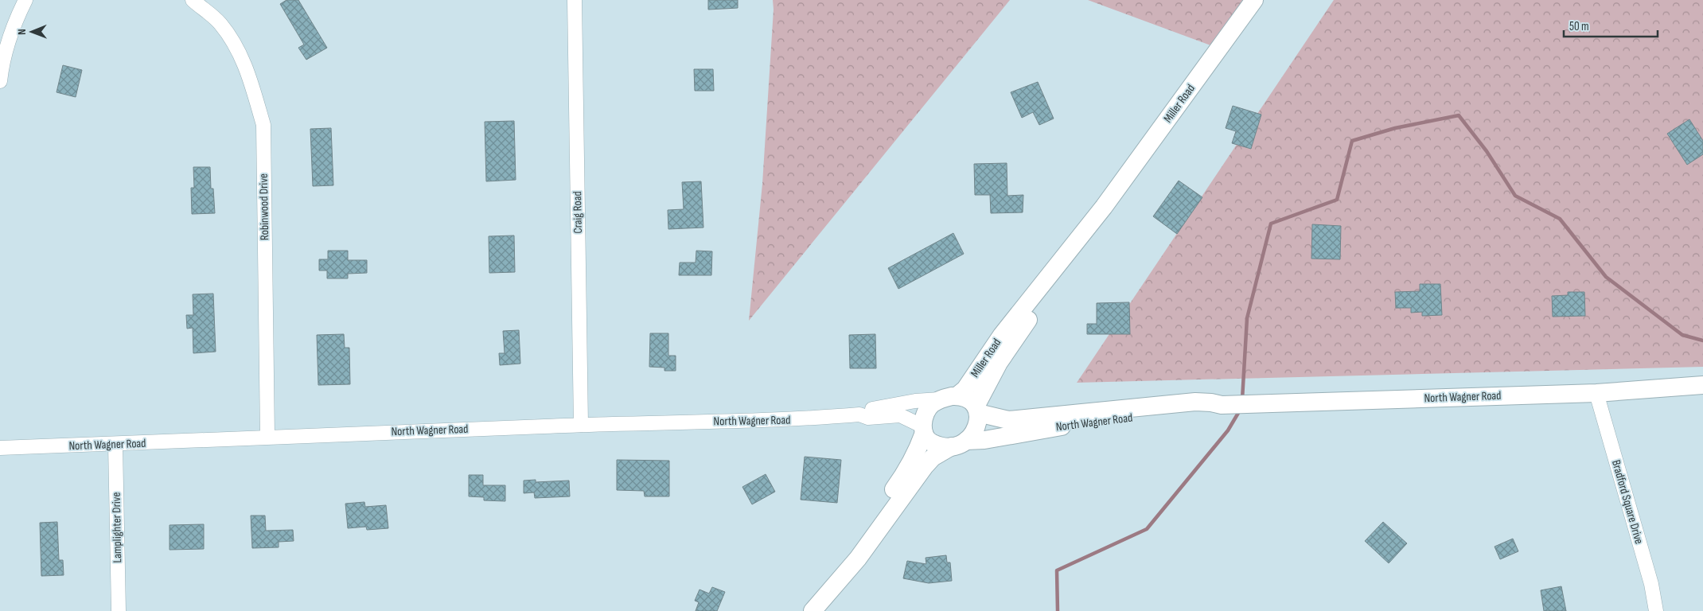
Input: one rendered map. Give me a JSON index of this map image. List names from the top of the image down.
{
  "streets": {
    "main road": ["Miller Road", "North Wagner Road"],
    "street": [
      "Robinwood Drive",
      "Craig Road",
      "Bradford Square Drive",
      "Lamplighter Drive"
    ]
  },
  "crossings": [
    ["Miller Road", "North Wagner Road"],
    ["Robinwood Drive", "North Wagner Road"],
    ["Craig Road", "North Wagner Road"],
    ["North Wagner Road", "Bradford Square Drive"],
    ["North Wagner Road", "Lamplighter Drive"]
  ],
  "scale_bar": "50 m",
  "north": "left"
}
